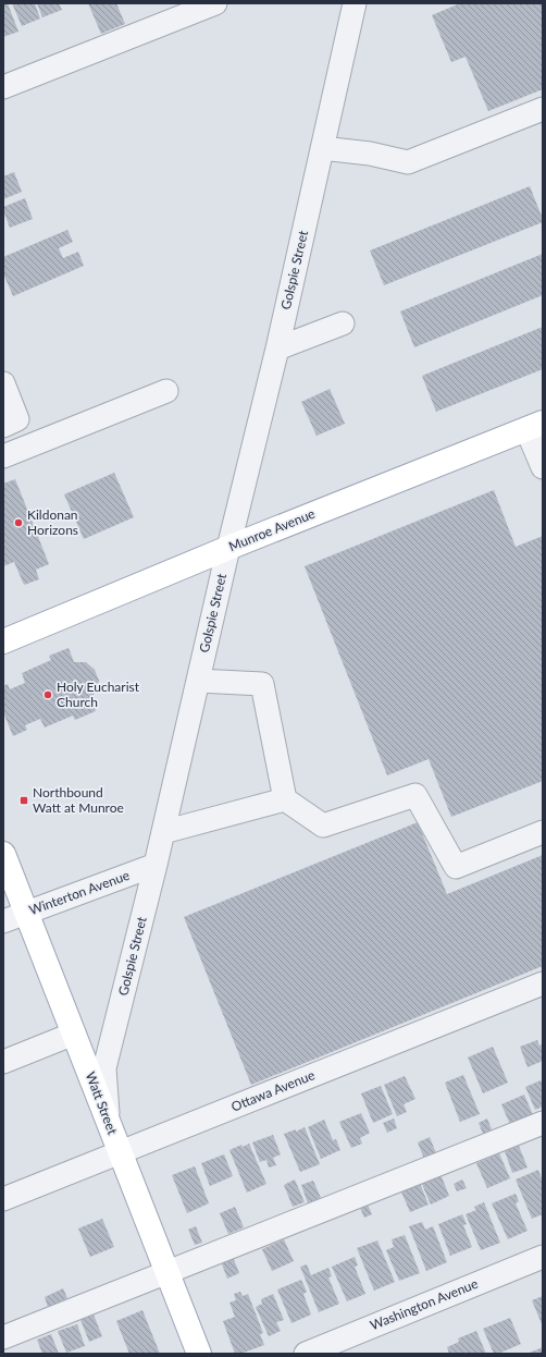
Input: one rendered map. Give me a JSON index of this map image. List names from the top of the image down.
{
  "streets": {
    "main road": ["Munroe Avenue", "Watt Street"],
    "street": [
      "Golspie Street",
      "Winterton Avenue",
      "Ottawa Avenue",
      "Washington Avenue"
    ]
  },
  "crossings": [
    ["Golspie Street", "Munroe Avenue"],
    ["Golspie Street", "Winterton Avenue"],
    ["Golspie Street", "Watt Street"],
    ["Winterton Avenue", "Watt Street"],
    ["Ottawa Avenue", "Watt Street"]
  ],
  "places": {
    "other": ["Kildonan Horizons", "Holy Eucharist Church"],
    "transit": ["Northbound Watt at Munroe"]
  }
}
